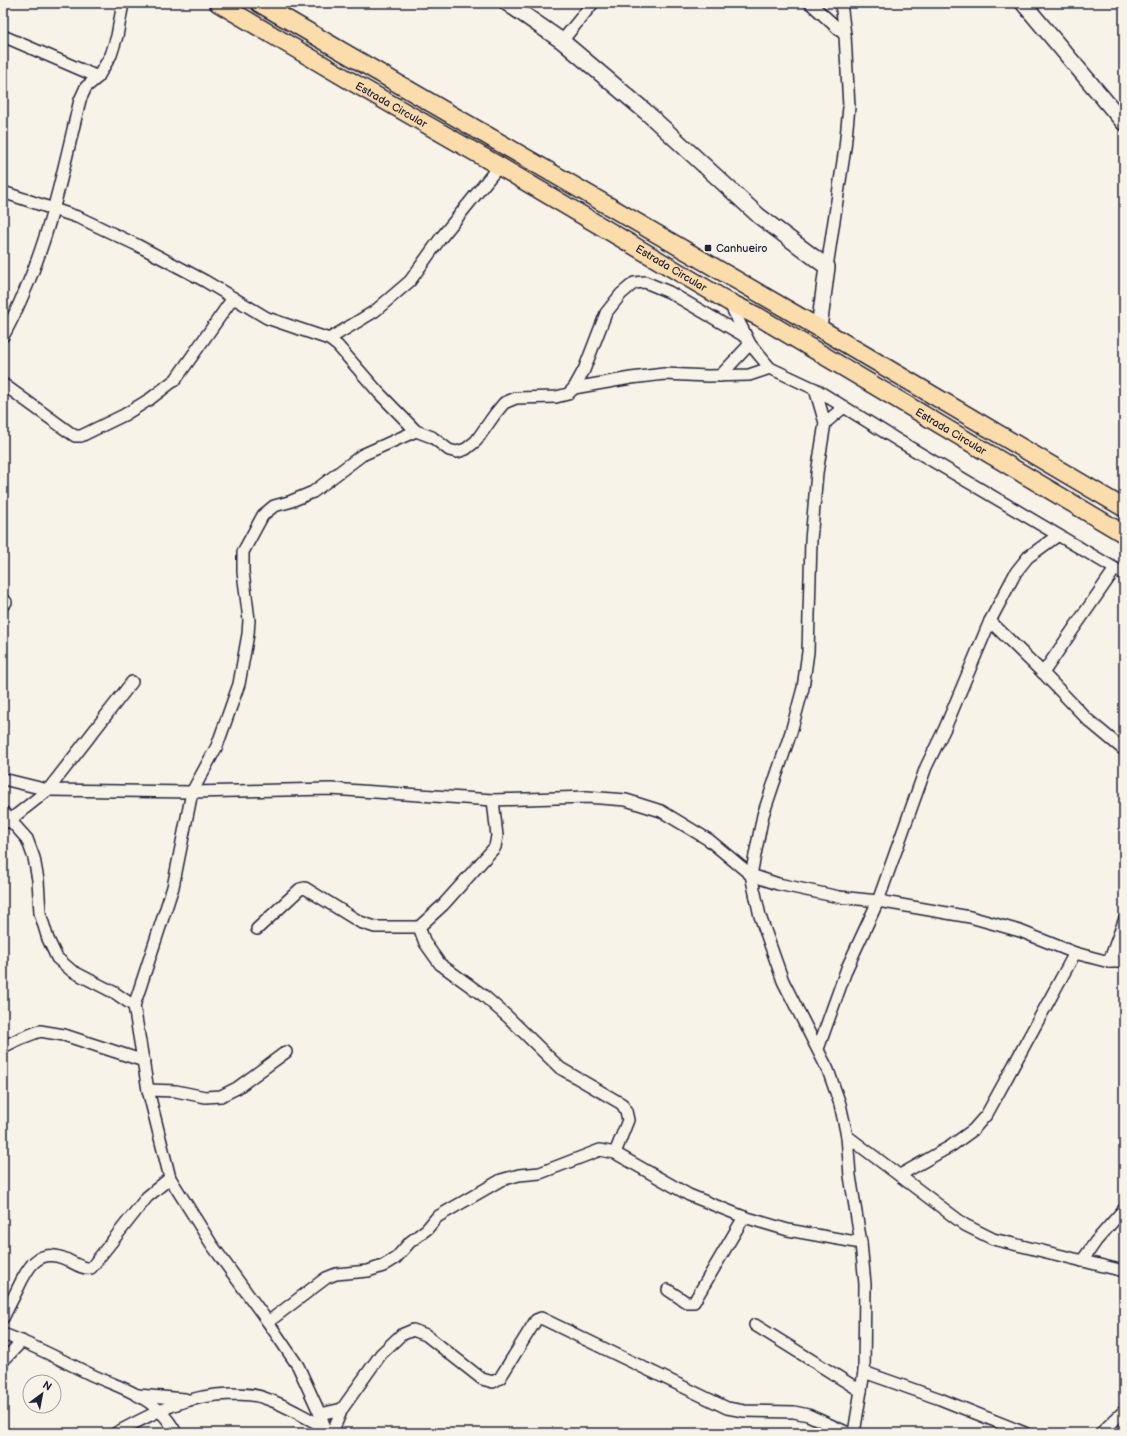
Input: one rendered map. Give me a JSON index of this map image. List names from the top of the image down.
{
  "streets": {
    "main road": ["Estrada Circular"]
  },
  "places": {
    "transit": ["Canhueiro"]
  },
  "north": "top right"
}
